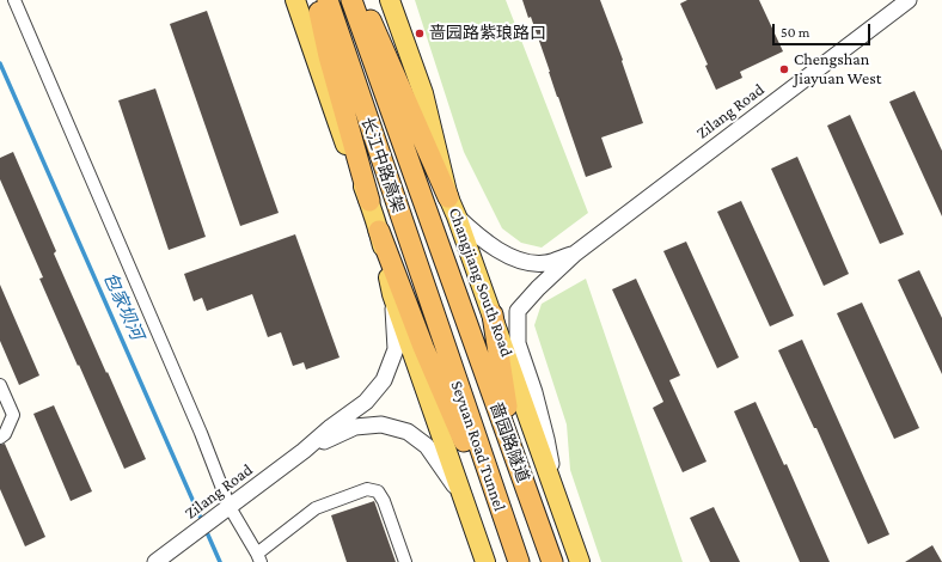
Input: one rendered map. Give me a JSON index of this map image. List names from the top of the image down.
{
  "streets": {
    "highway": ["长江中路高架", "啬园路隧道", "Seyuan Road Tunnel"],
    "main road": ["Changjiang South Road"],
    "street": ["Zilang Road"]
  },
  "crossings": [
    ["长江中路高架", "啬园路隧道"],
    ["长江中路高架", "Seyuan Road Tunnel"]
  ],
  "water": ["包家坝河"],
  "places": ["啬园路紫琅路口", "Chengshan Jiayuan West"],
  "scale_bar": "50 m"
}
